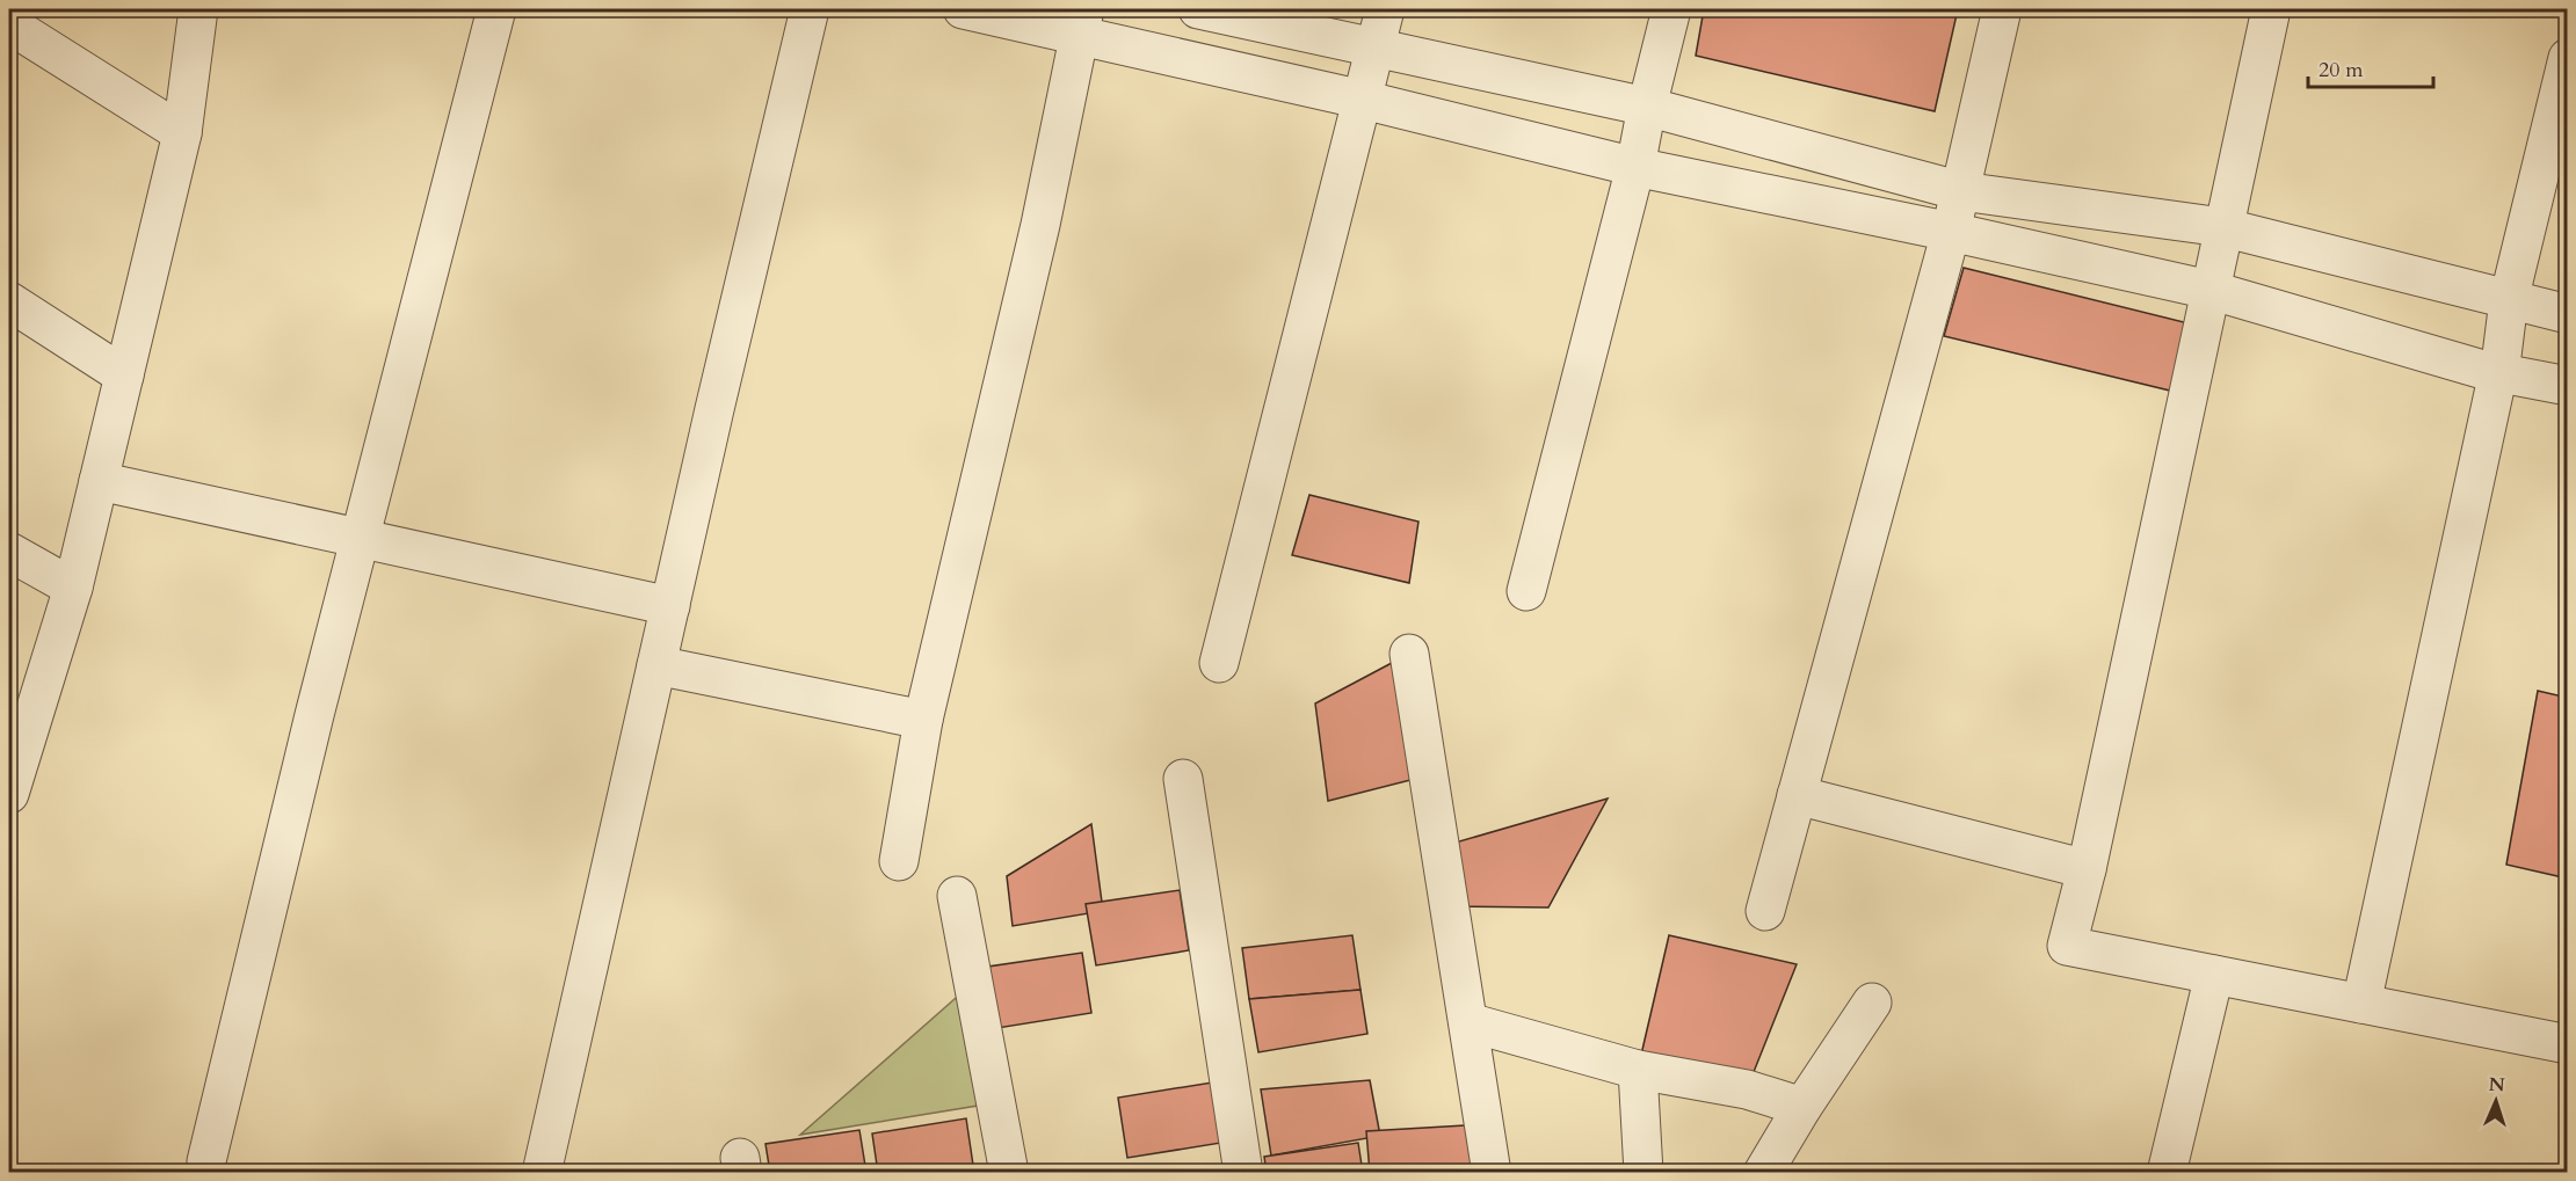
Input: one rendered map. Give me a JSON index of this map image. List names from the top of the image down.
{
  "scale_bar": "20 m",
  "north": "top"
}
